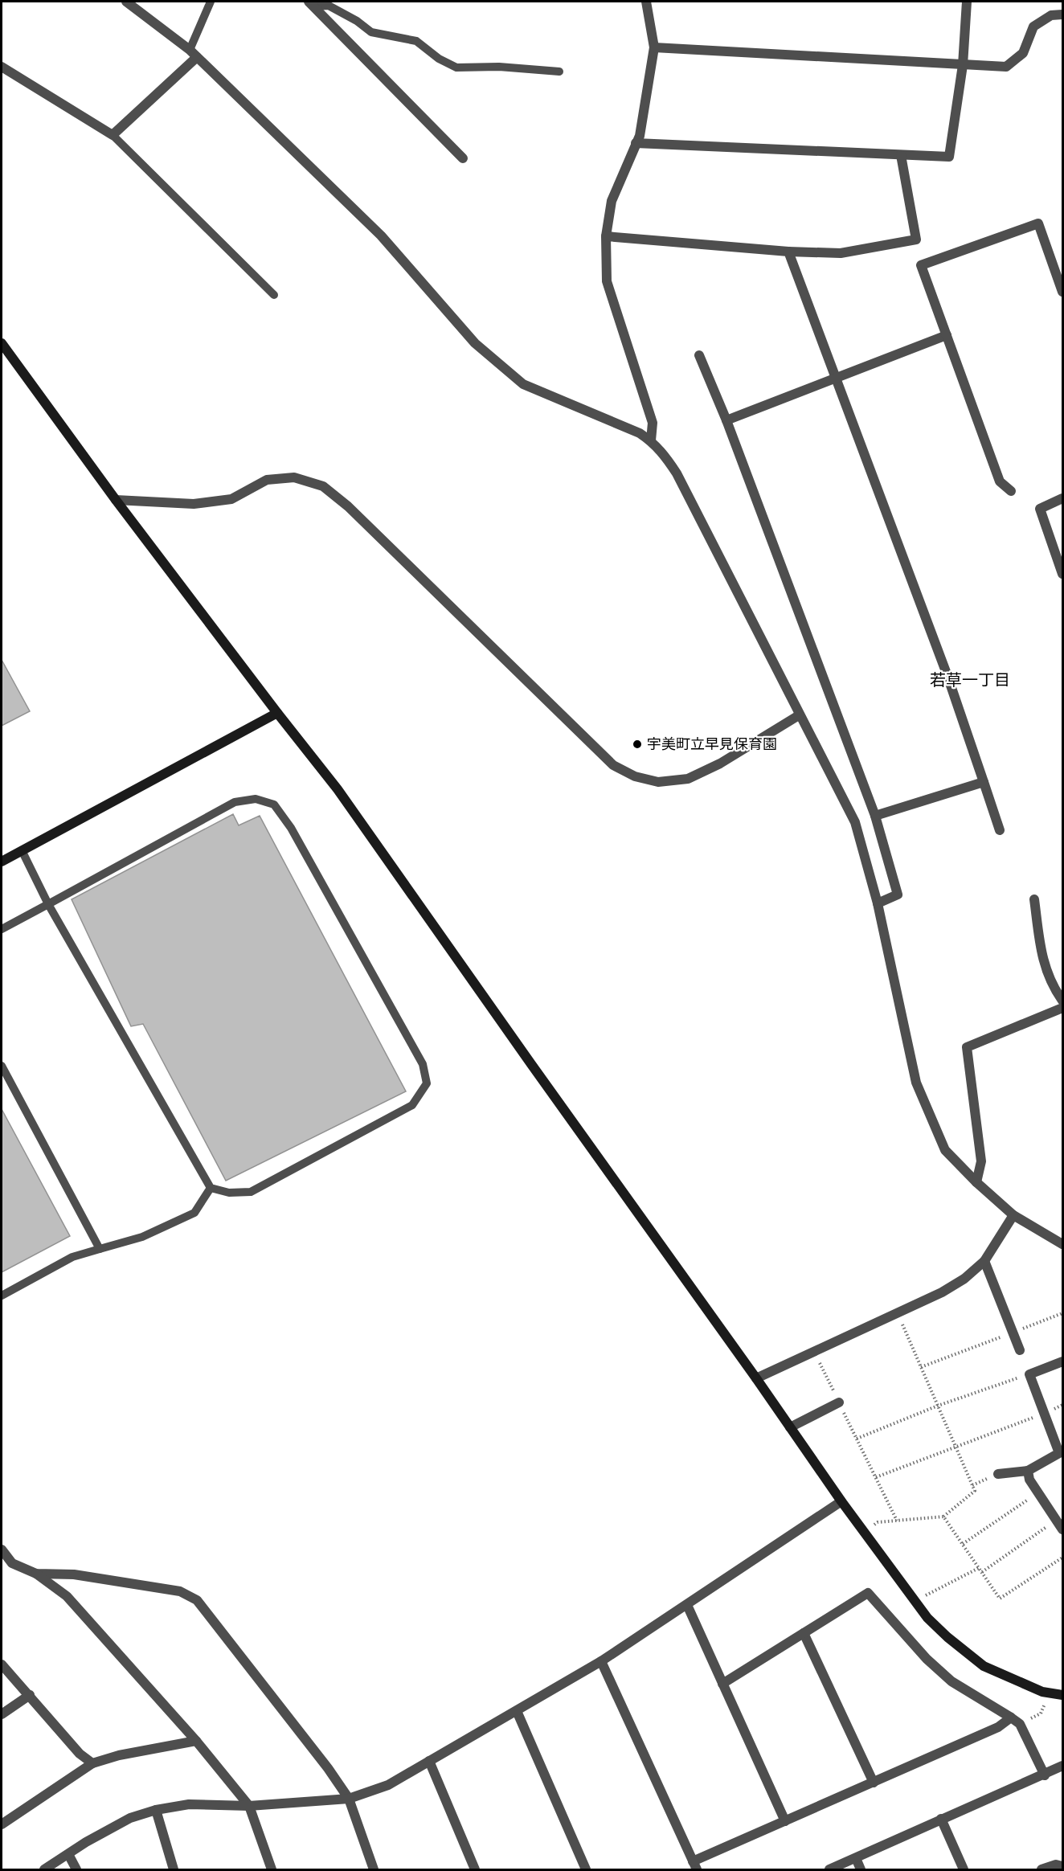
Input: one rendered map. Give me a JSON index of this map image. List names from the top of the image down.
{
  "districts": ["若草一丁目"],
  "places": ["宇美町立早見保育園"]
}
